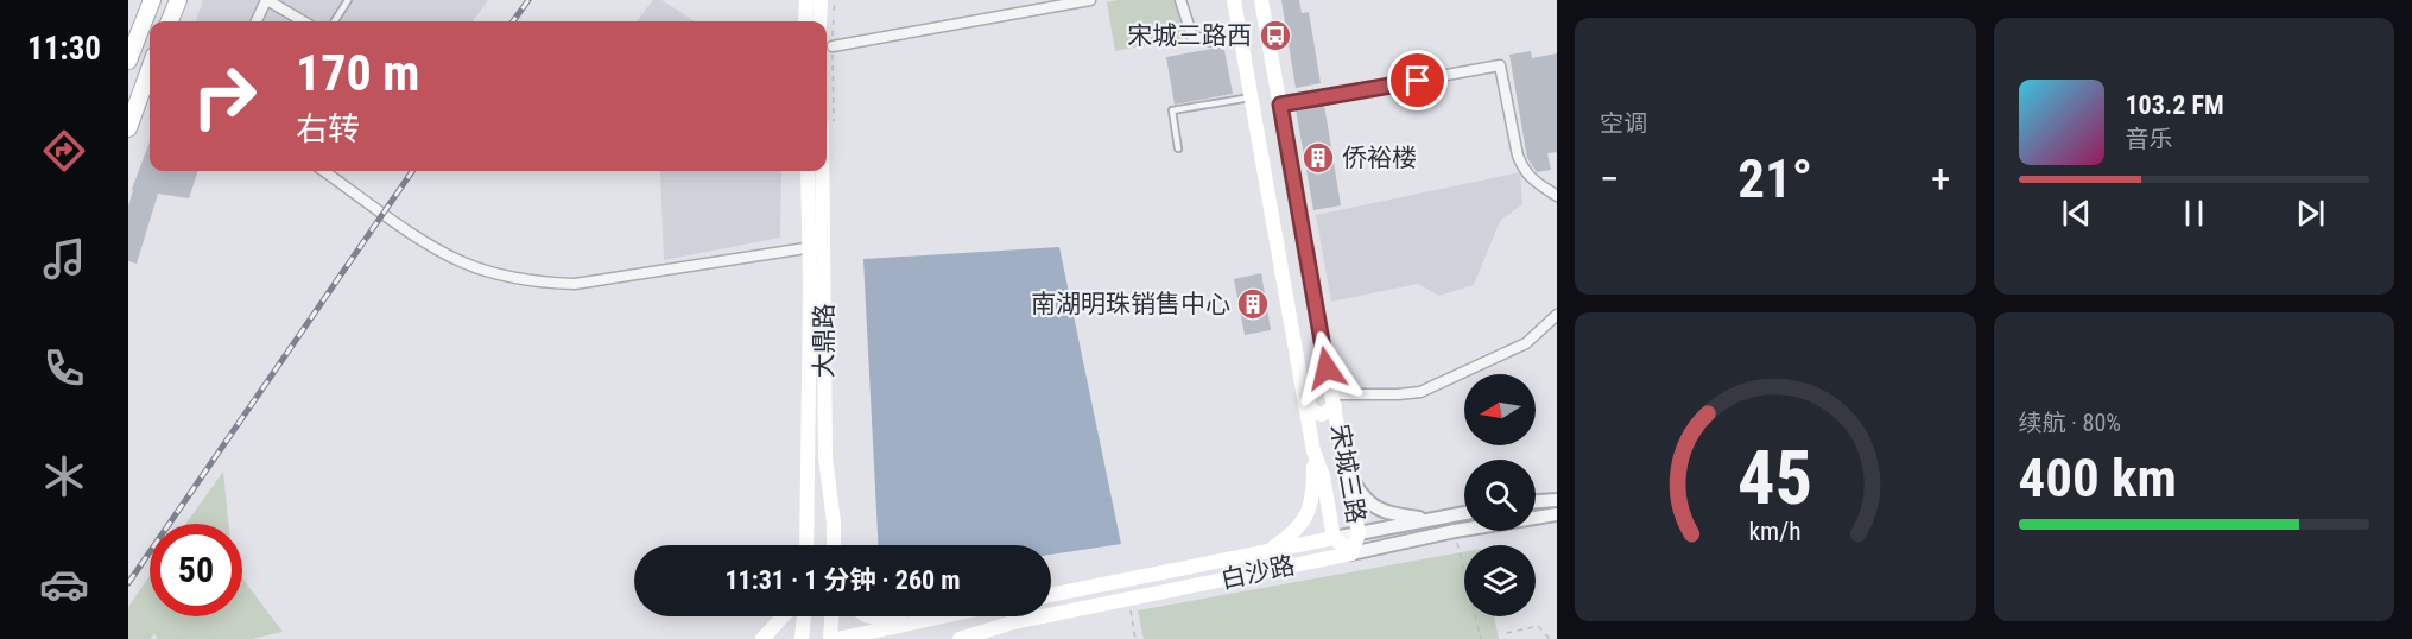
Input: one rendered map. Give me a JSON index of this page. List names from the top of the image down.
{
  "streets": {
    "main road": ["大鼎路", "宋城三路", "白沙路"]
  },
  "crossings": [
    ["宋城三路", "白沙路"]
  ],
  "places": {
    "bus stop": ["宋城三路西"],
    "building": ["侨裕楼", "南湖明珠销售中心"]
  },
  "north": "left",
  "page": {
    "tabs": "11:30",
    "tile": [
      "空调",
      ["续航 · 80%", "400 km"]
    ],
    "turn": ["170 m", "右转"],
    "song": ["103.2 FM", "音乐"],
    "heat": ["−", "21°", "+"],
    "limit": "50",
    "trip": "11:31 · 1 分钟 · 260 m",
    "gauge": ["45", "km/h"]
  }
}
